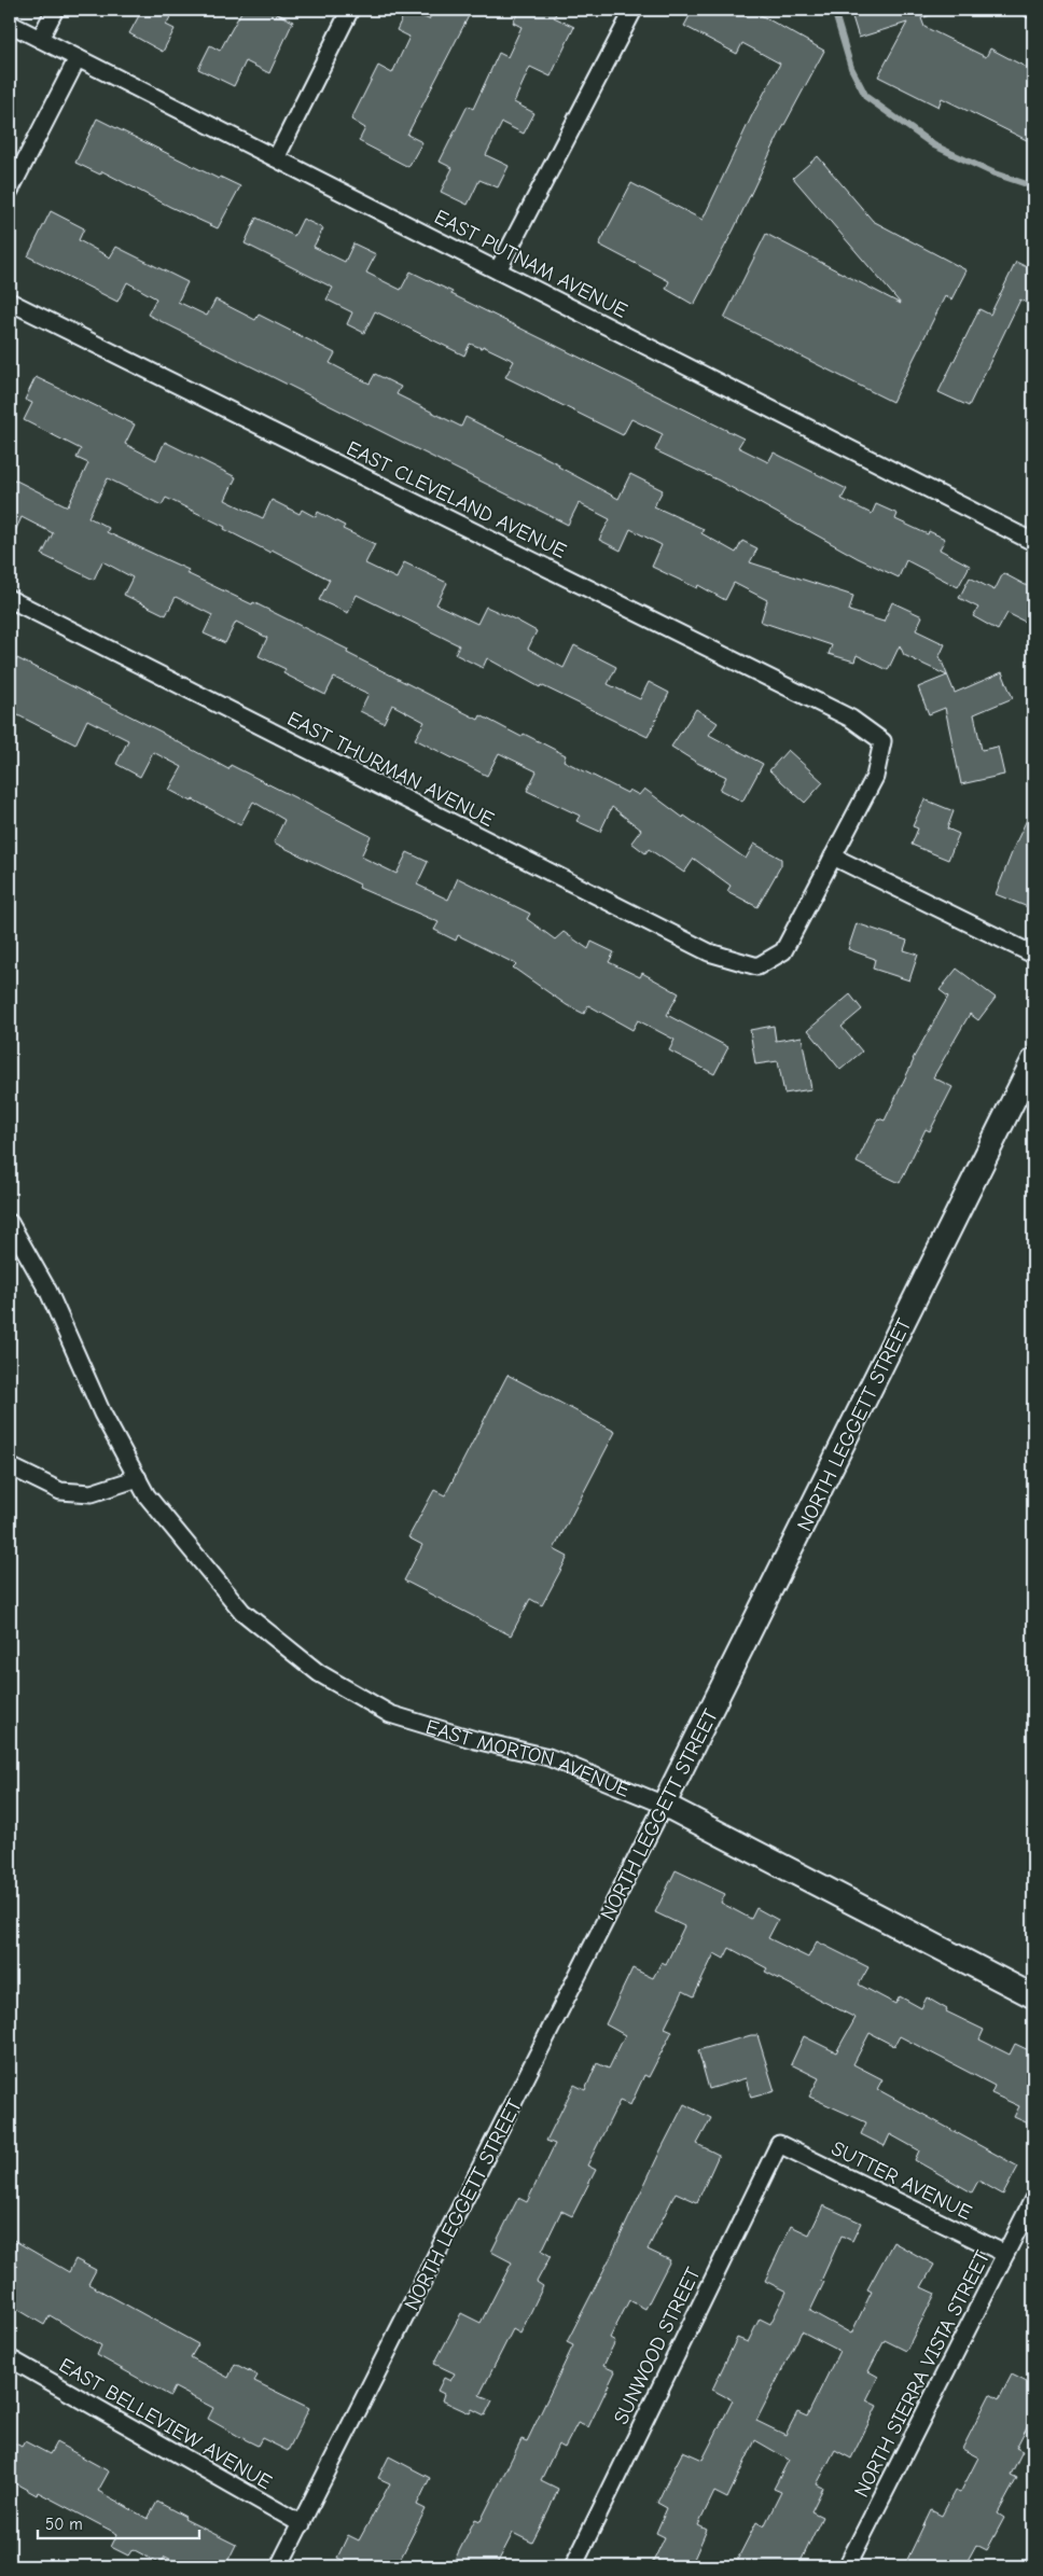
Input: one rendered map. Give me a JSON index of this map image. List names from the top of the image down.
{
  "streets": {
    "street": [
      "EAST PUTNAM AVENUE",
      "EAST CLEVELAND AVENUE",
      "EAST THURMAN AVENUE",
      "NORTH LEGGETT STREET",
      "EAST MORTON AVENUE",
      "SUTTER AVENUE",
      "SUNWOOD STREET",
      "NORTH SIERRA VISTA STREET",
      "EAST BELLEVIEW AVENUE"
    ]
  },
  "crossings": [
    ["EAST CLEVELAND AVENUE", "EAST THURMAN AVENUE"],
    ["NORTH LEGGETT STREET", "EAST MORTON AVENUE"],
    ["NORTH LEGGETT STREET", "EAST BELLEVIEW AVENUE"],
    ["SUTTER AVENUE", "SUNWOOD STREET"],
    ["SUTTER AVENUE", "NORTH SIERRA VISTA STREET"]
  ],
  "scale_bar": "50 m"
}
